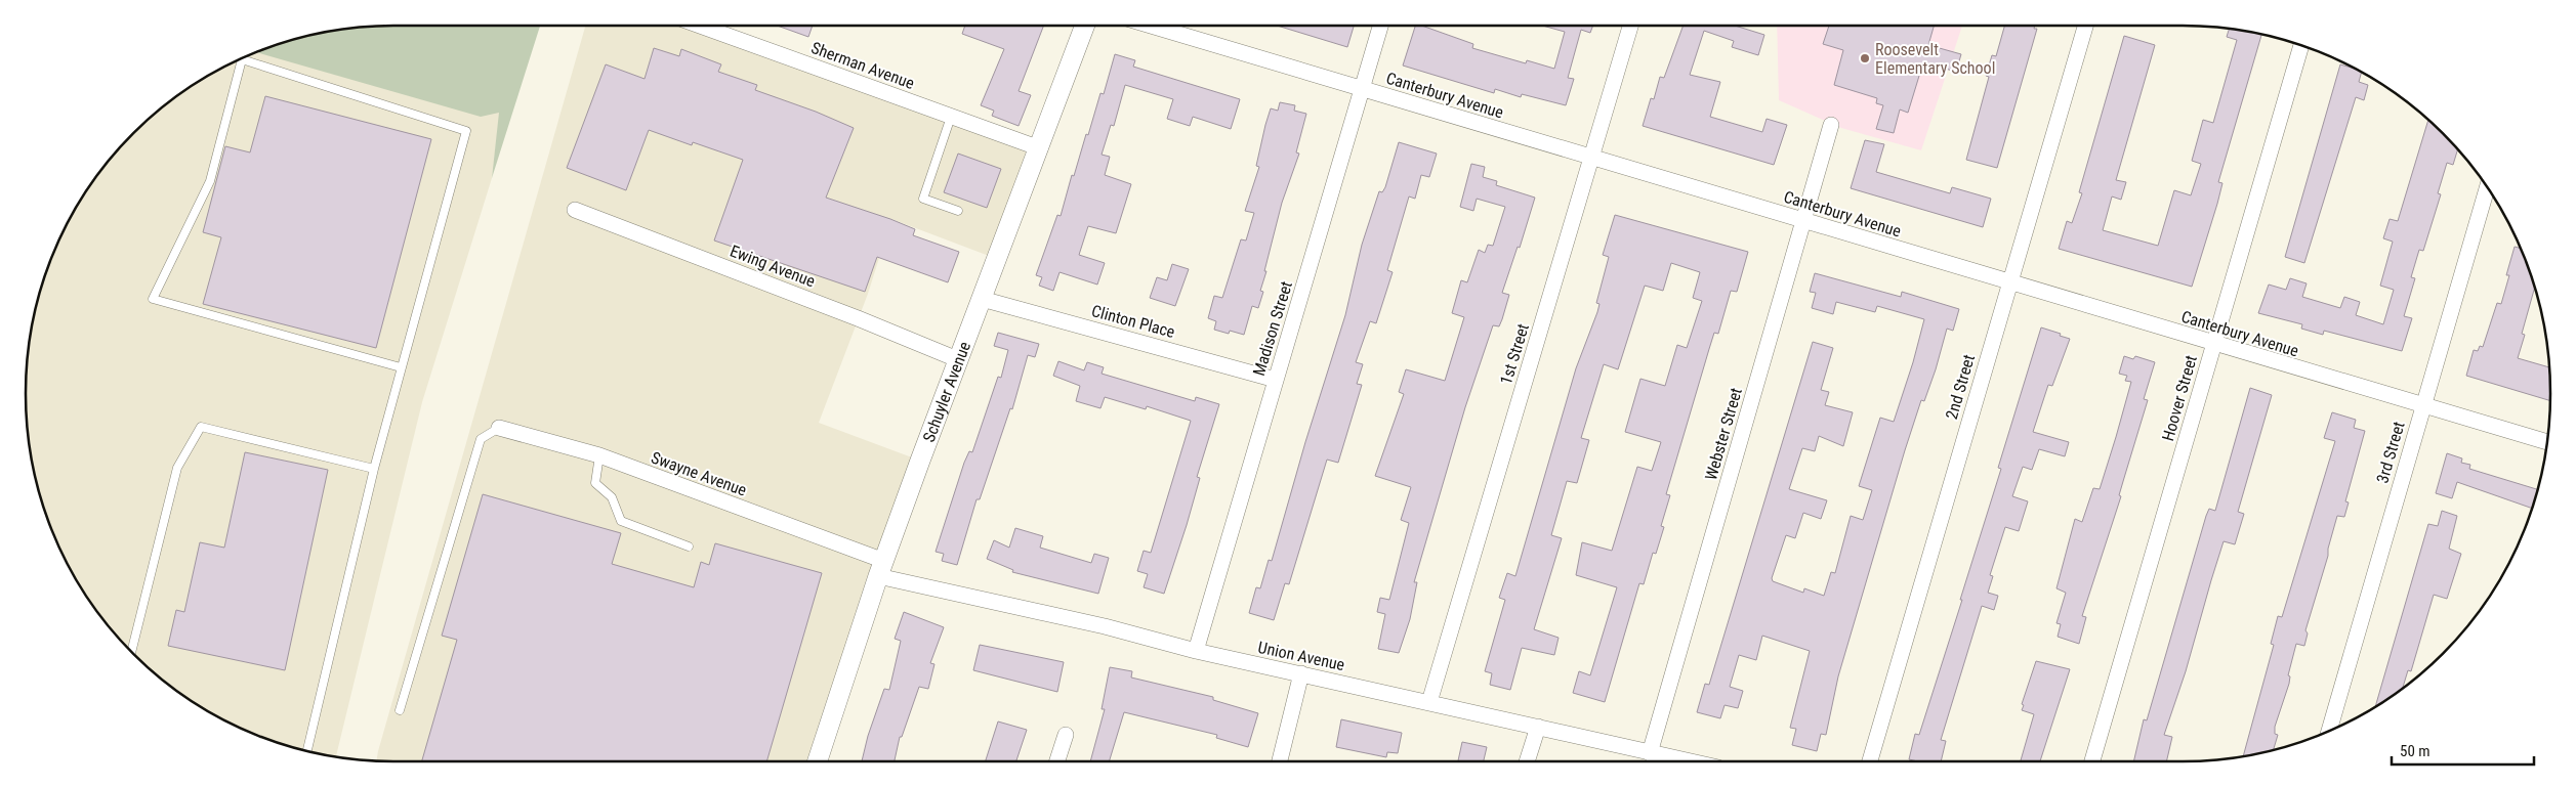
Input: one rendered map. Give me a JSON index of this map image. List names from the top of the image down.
{
  "streets": {
    "street": [
      "Sherman Avenue",
      "Canterbury Avenue",
      "Ewing Avenue",
      "Clinton Place",
      "Madison Street",
      "1st Street",
      "2nd Street",
      "Schuyler Avenue",
      "Hoover Street",
      "Webster Street",
      "3rd Street",
      "Swayne Avenue",
      "Union Avenue"
    ]
  },
  "crossings": [
    ["Sherman Avenue", "Schuyler Avenue"],
    ["Canterbury Avenue", "Madison Street"],
    ["Canterbury Avenue", "1st Street"],
    ["Canterbury Avenue", "2nd Street"],
    ["Canterbury Avenue", "Hoover Street"],
    ["Canterbury Avenue", "Webster Street"],
    ["Canterbury Avenue", "3rd Street"],
    ["Ewing Avenue", "Schuyler Avenue"],
    ["Clinton Place", "Madison Street"],
    ["Clinton Place", "Schuyler Avenue"],
    ["Madison Street", "Union Avenue"],
    ["1st Street", "Union Avenue"],
    ["Schuyler Avenue", "Swayne Avenue"],
    ["Schuyler Avenue", "Union Avenue"],
    ["Webster Street", "Union Avenue"],
    ["Swayne Avenue", "Union Avenue"]
  ],
  "places": ["Roosevelt Elementary School"],
  "scale_bar": "50 m"
}
